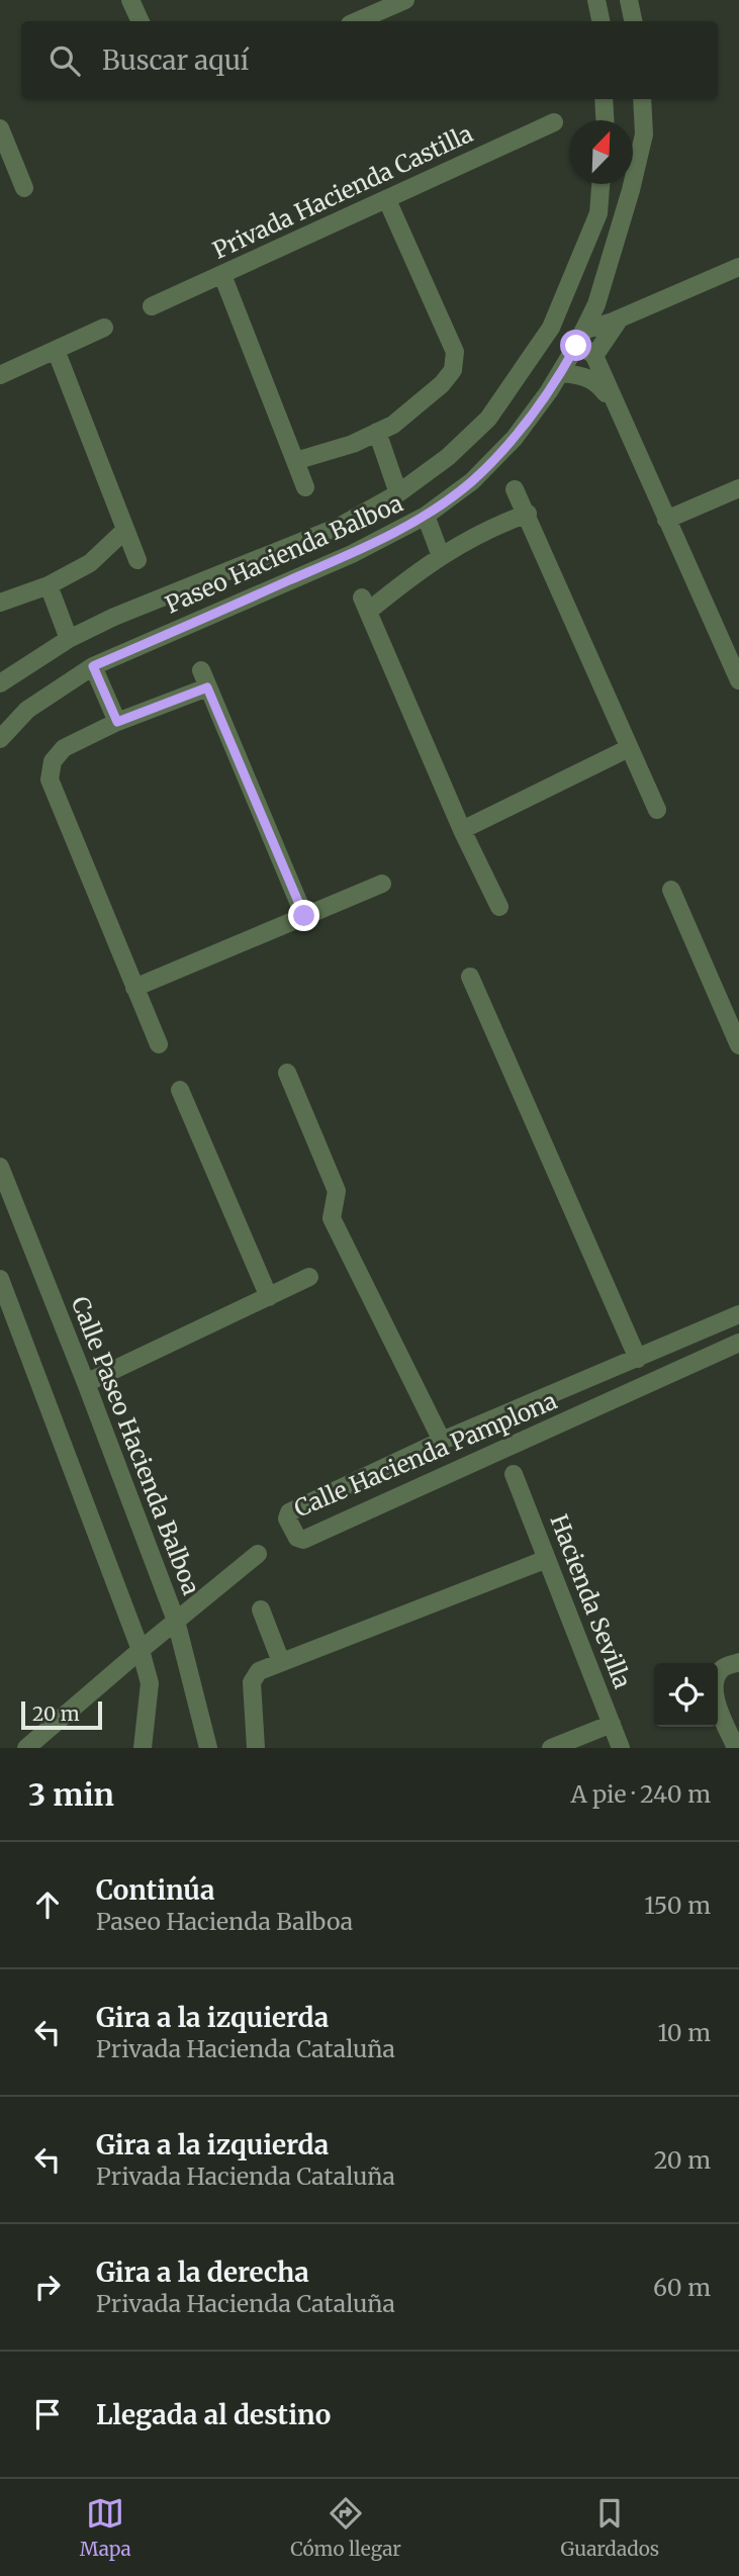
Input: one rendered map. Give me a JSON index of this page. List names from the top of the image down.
{
  "streets": {
    "street": [
      "Privada Hacienda Castilla",
      "Paseo Hacienda Balboa",
      "Calle Paseo Hacienda Balboa",
      "Calle Hacienda Pamplona",
      "Hacienda Sevilla"
    ]
  },
  "scale_bar": "20 m",
  "north": "top right",
  "page": {
    "search": "Buscar aquí",
    "scale": "20 m",
    "heading": ["3 min", "A pie · 240 m"],
    "list": [
      ["Continúa", "Paseo Hacienda Balboa", "150 m"],
      ["Gira a la izquierda", "Privada Hacienda Cataluña", "10 m"],
      ["Gira a la izquierda", "Privada Hacienda Cataluña", "20 m"],
      ["Gira a la derecha", "Privada Hacienda Cataluña", "60 m"],
      "Llegada al destino"
    ],
    "nav": ["Mapa", "Cómo llegar", "Guardados"]
  }
}
